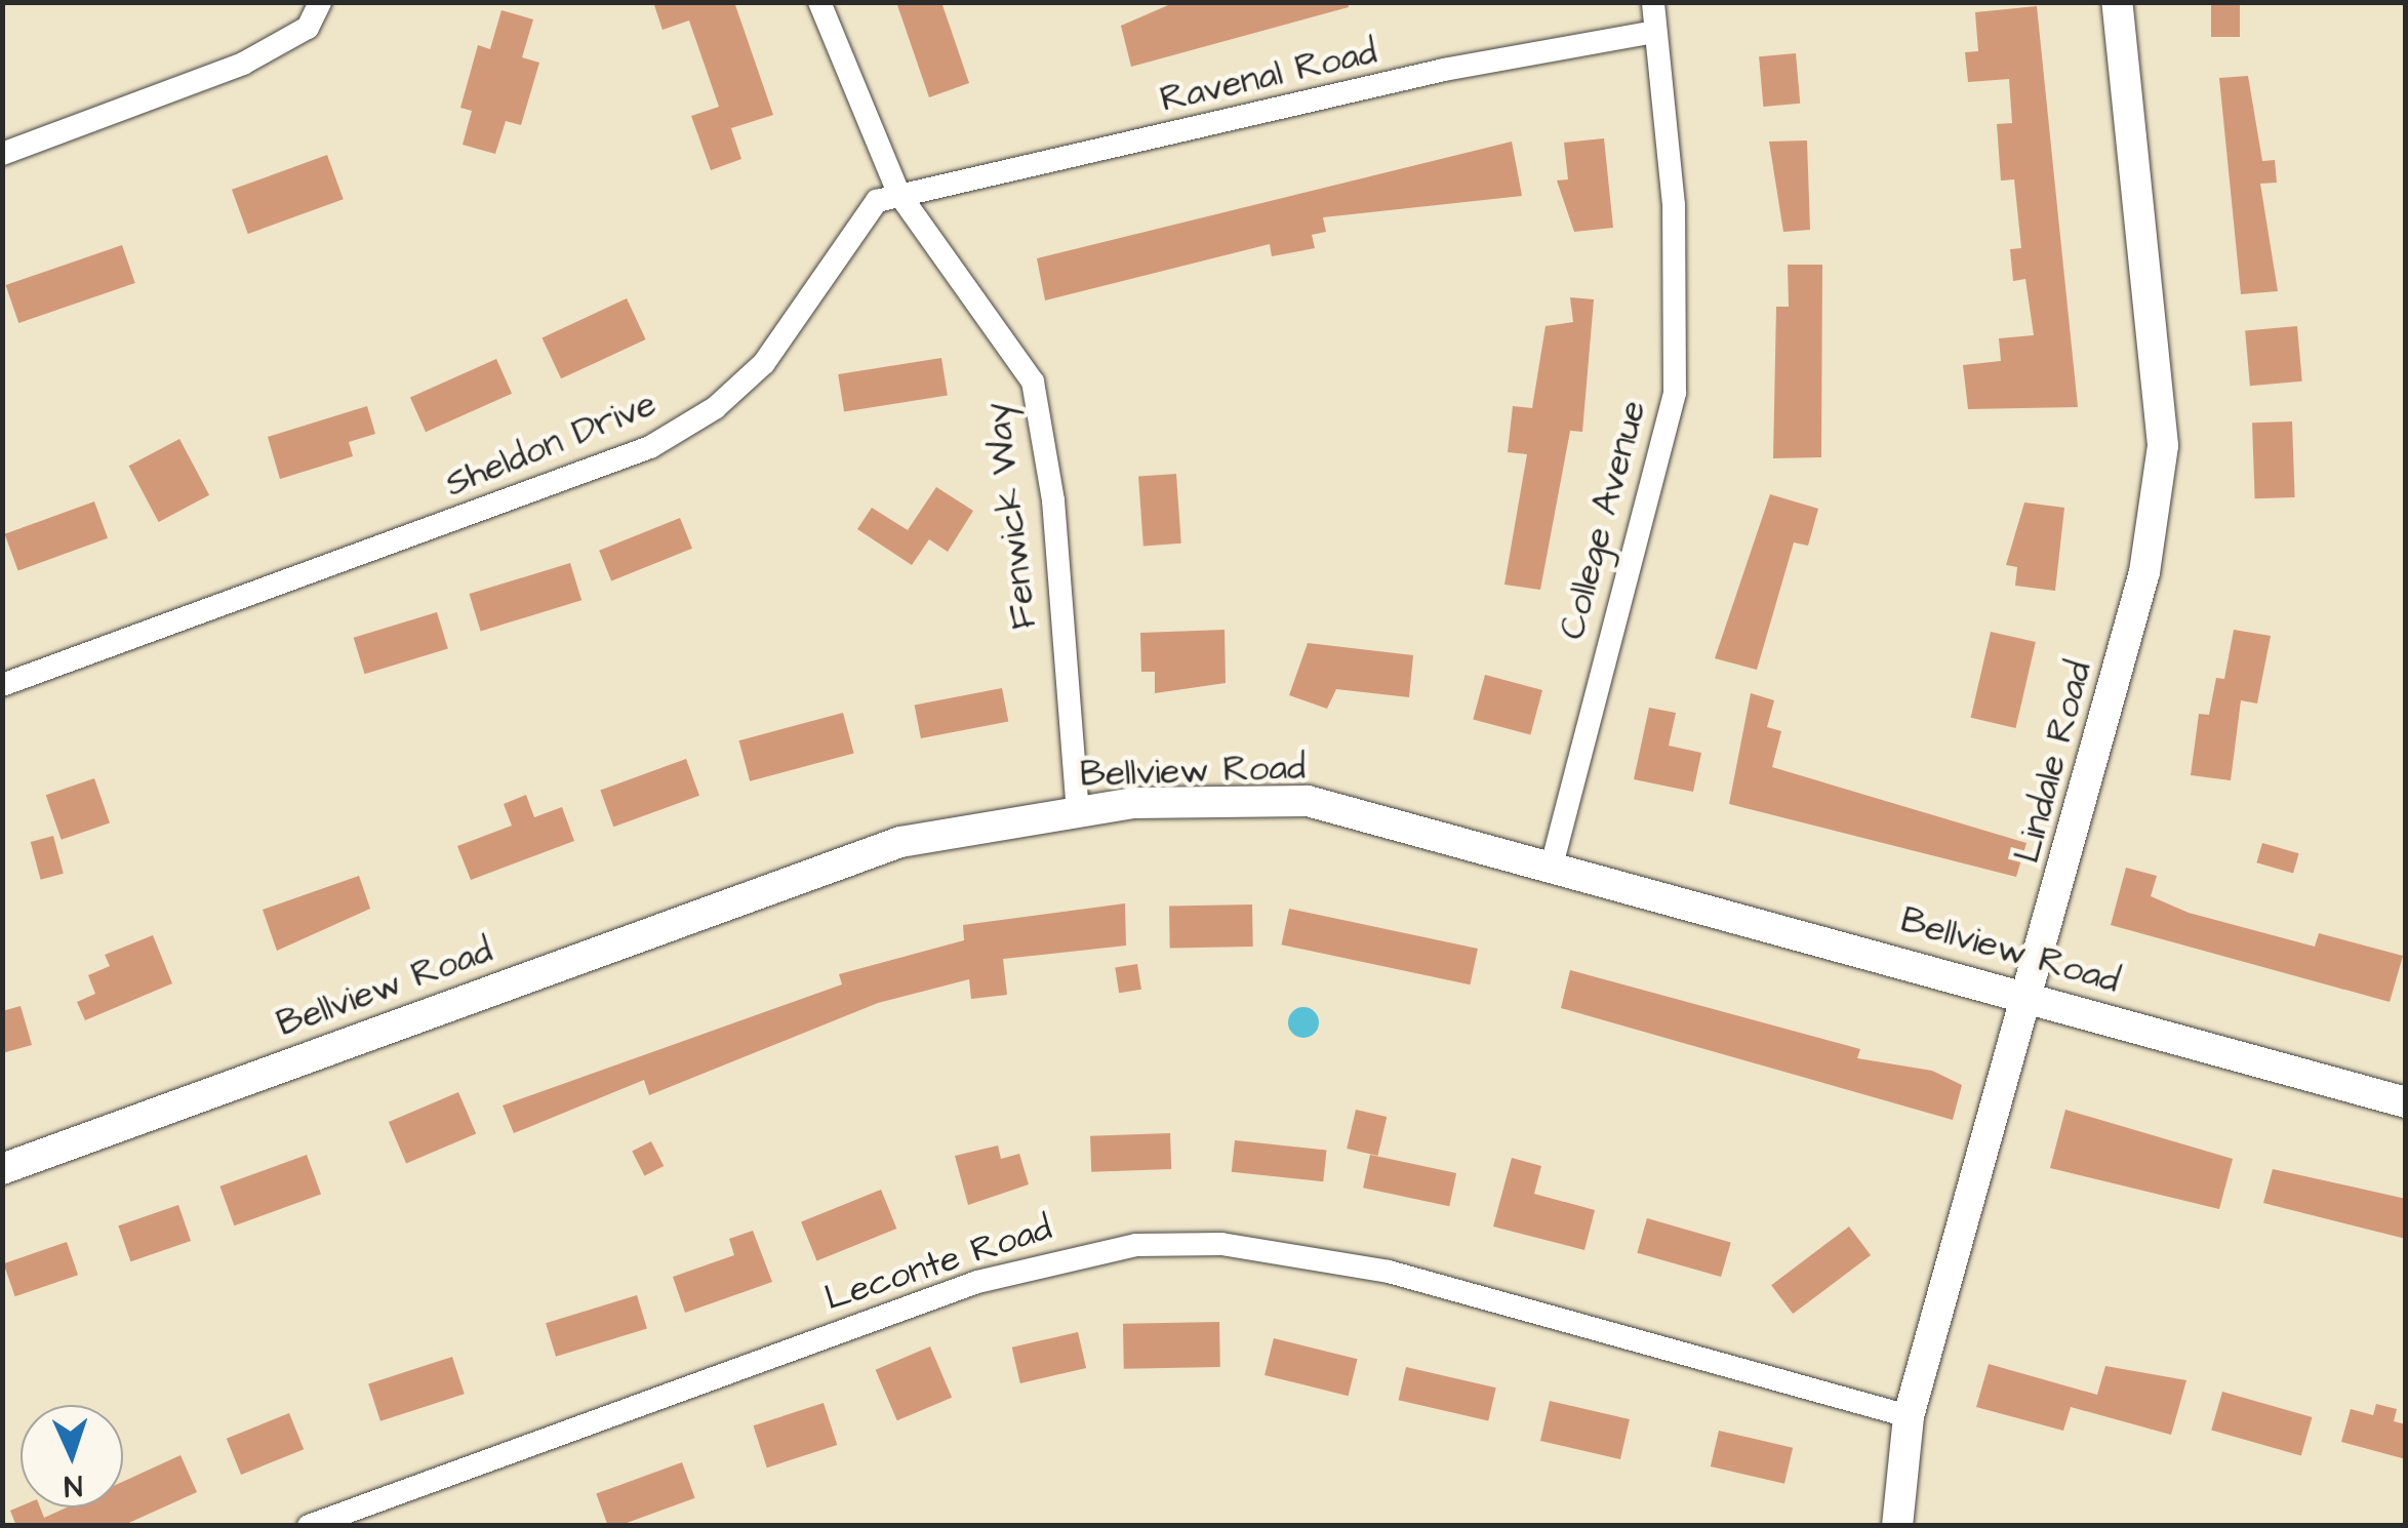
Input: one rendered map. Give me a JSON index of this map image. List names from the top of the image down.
{
  "streets": {
    "street": [
      "Ravenal Road",
      "Sheldon Drive",
      "Fenwick Way",
      "College Avenue",
      "Lindale Road",
      "Bellview Road",
      "Leconte Road"
    ]
  },
  "crossings": [
    ["Ravenal Road", "Sheldon Drive"],
    ["Ravenal Road", "Fenwick Way"],
    ["Ravenal Road", "College Avenue"],
    ["Sheldon Drive", "Fenwick Way"],
    ["Fenwick Way", "Bellview Road"],
    ["College Avenue", "Bellview Road"],
    ["Lindale Road", "Bellview Road"],
    ["Lindale Road", "Leconte Road"]
  ],
  "north": "bottom"
}
